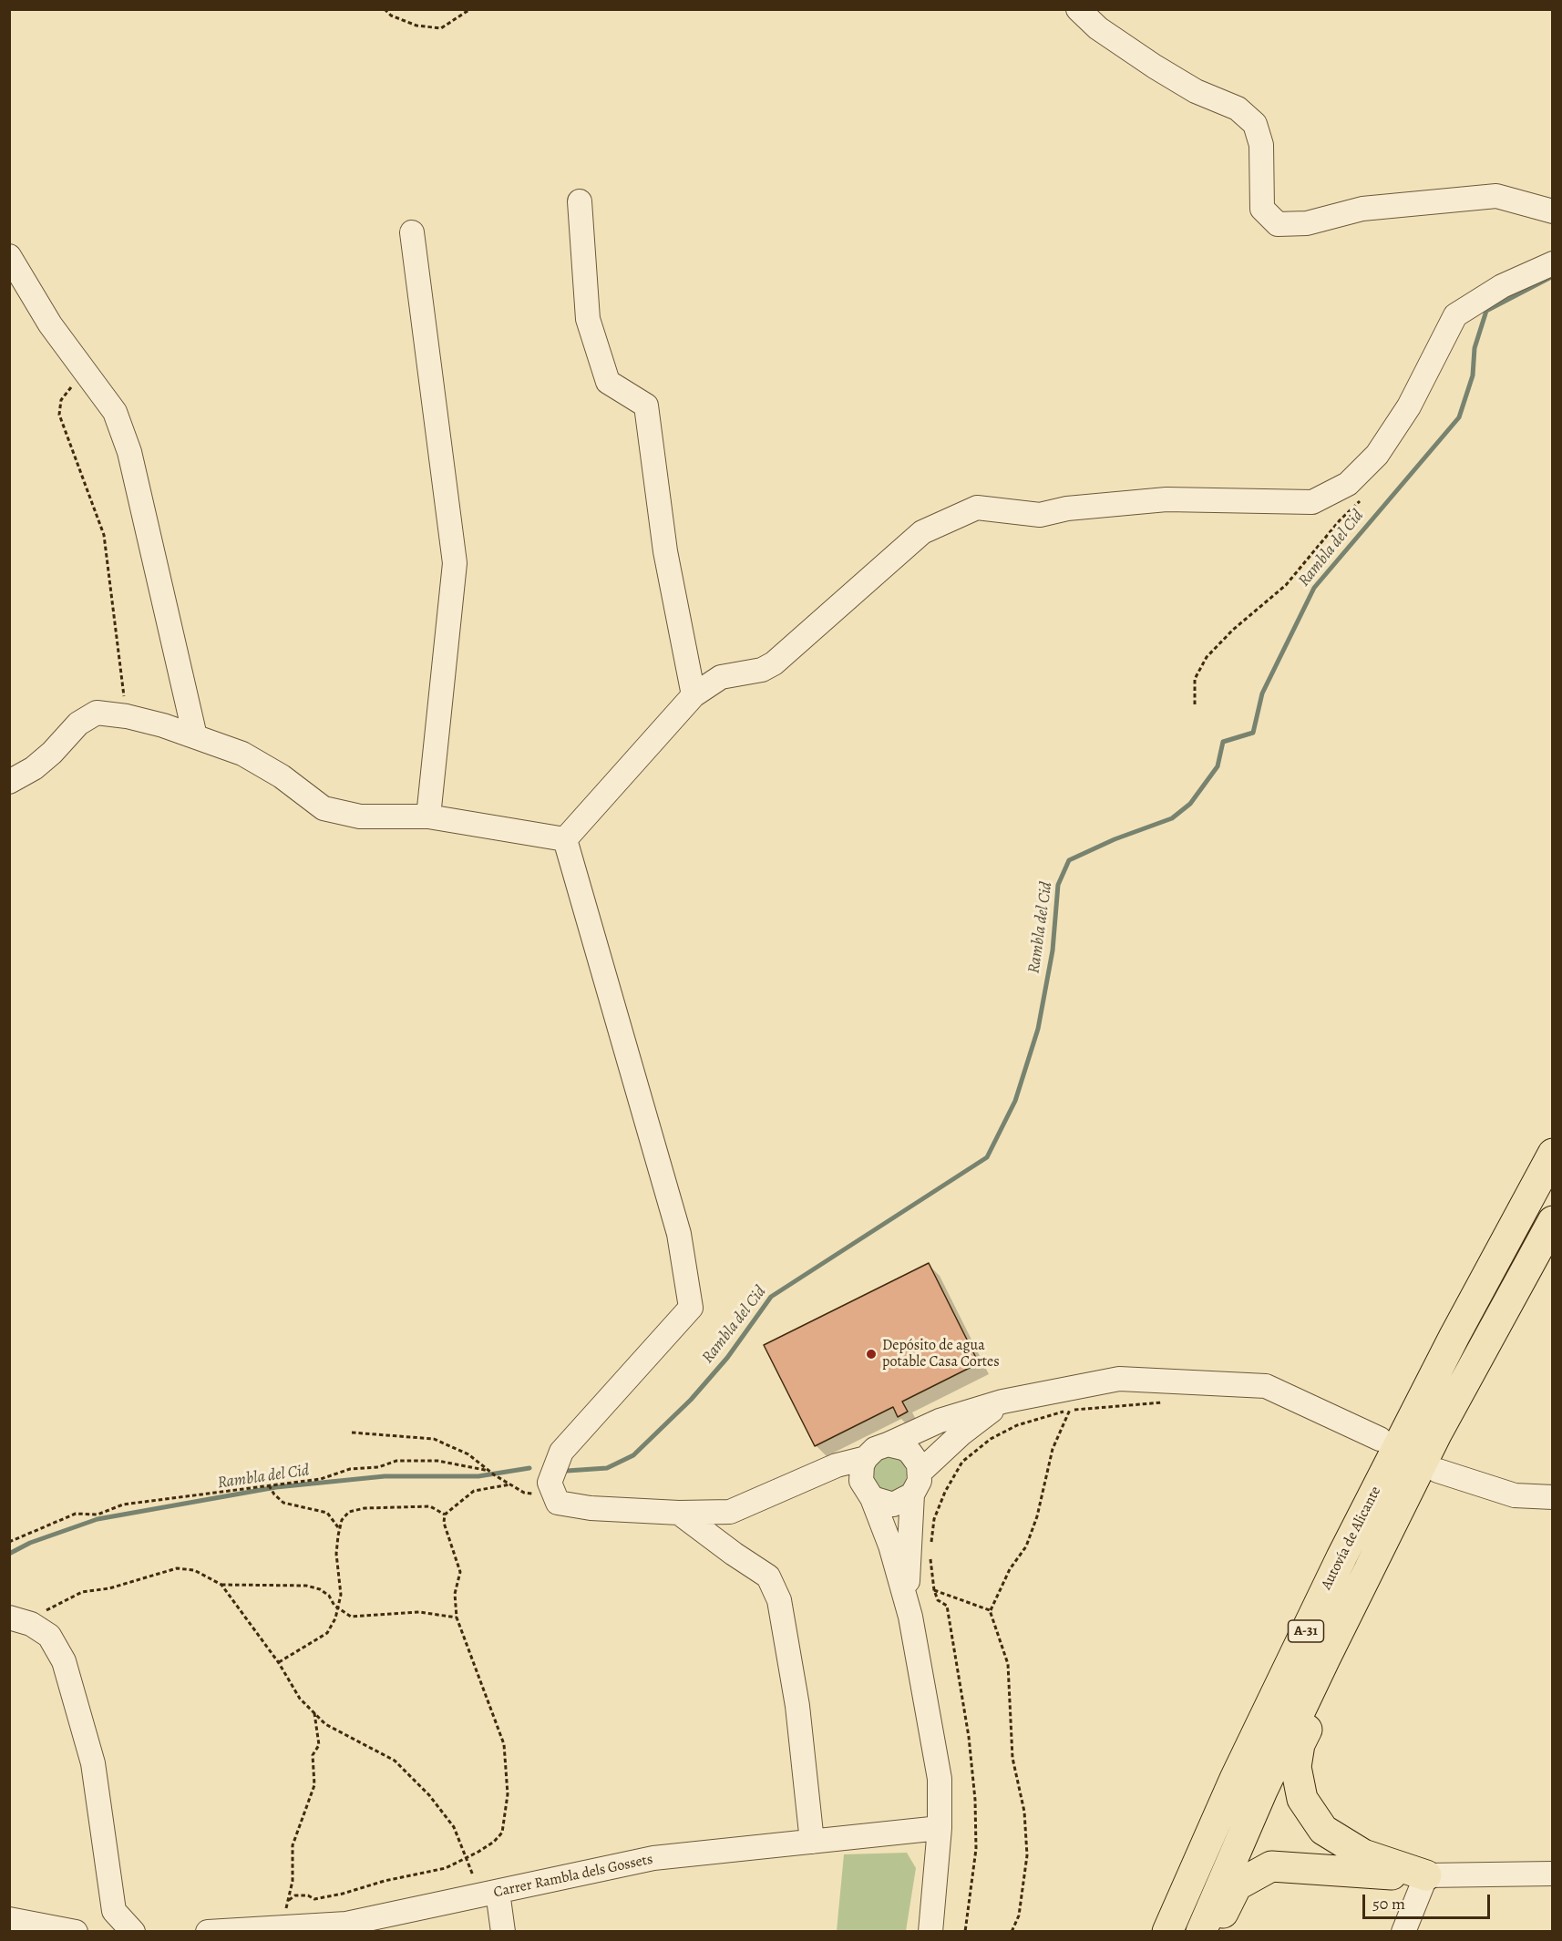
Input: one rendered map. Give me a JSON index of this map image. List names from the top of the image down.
{
  "streets": {
    "highway": ["Autovía de Alicante", "A-31"],
    "street": ["Carrer Rambla dels Gossets"]
  },
  "water": ["Rambla del Cid"],
  "places": ["Depósito de agua potable Casa Cortes"],
  "scale_bar": "50 m"
}
